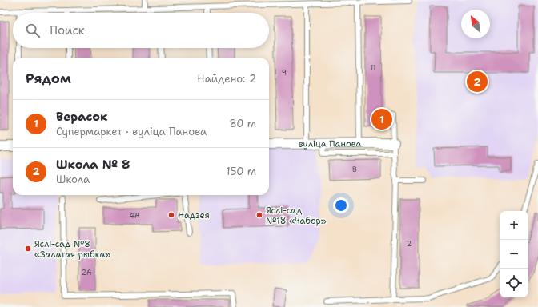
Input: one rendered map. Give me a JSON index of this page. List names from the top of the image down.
{
  "streets": {
    "street": ["вуліца Панова"]
  },
  "places": ["Надзея", "Яслі-сад №18 «Чабор»", "Яслі-сад №8 «Залатая рыбка»"],
  "house_numbers": [
    "11",
    "9",
    "8",
    "4А",
    "2",
    "2А"
  ],
  "north": "top left",
  "page": {
    "search": "Поиск",
    "heading": ["Рядом", "Найдено: 2"],
    "pins": ["2", "1"],
    "list": [
      {
        "mark": "1",
        "name": "Верасок",
        "note": "Супермаркет · вуліца Панова",
        "value": "80 m"
      },
      {
        "mark": "2",
        "name": "Школа № 8",
        "note": "Школа",
        "value": "150 m"
      }
    ],
    "map_buttons": ["+", "−"]
  }
}
